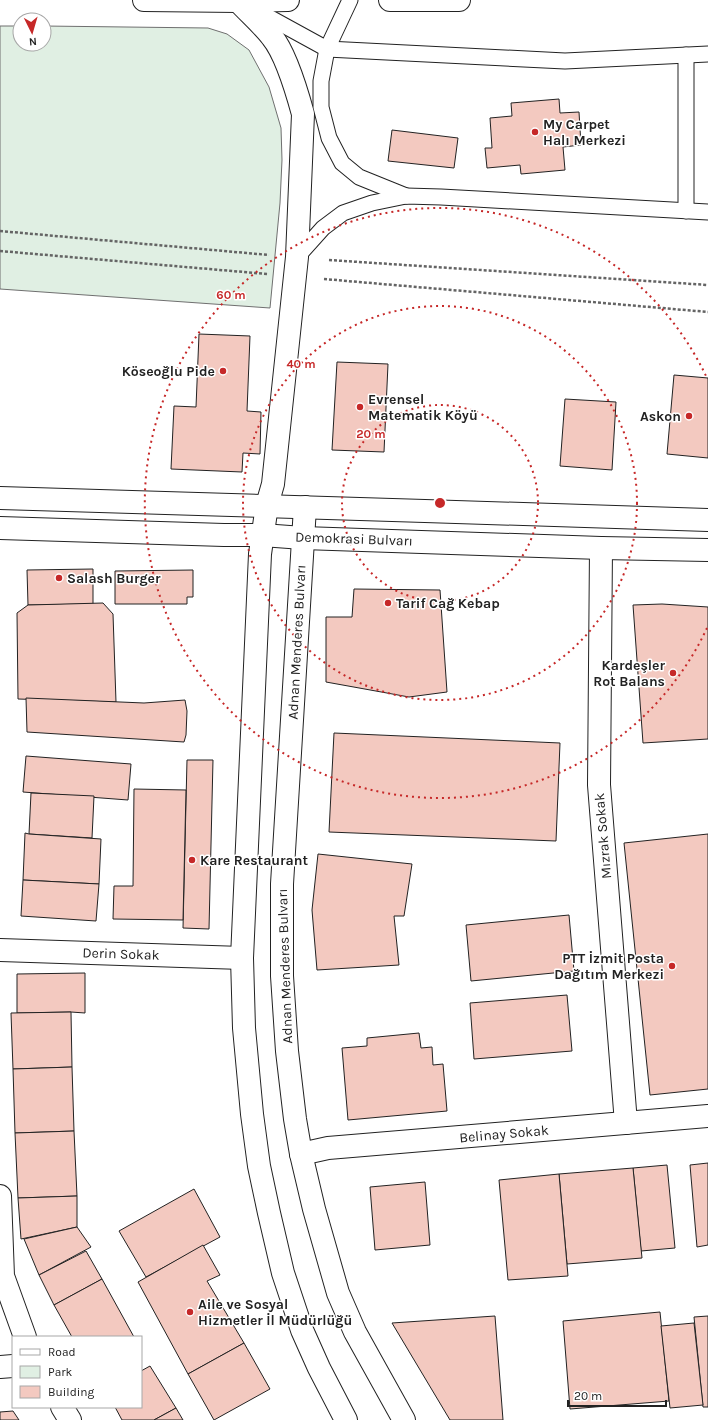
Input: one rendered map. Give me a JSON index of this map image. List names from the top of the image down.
{
  "streets": {
    "main road": [
      "Demokrasi Bulvarı",
      "Adnan Menderes Bulvarı",
      "Mızrak Sokak",
      "Derin Sokak",
      "Belinay Sokak"
    ]
  },
  "crossings": [
    ["Demokrasi Bulvarı", "Adnan Menderes Bulvarı"],
    ["Demokrasi Bulvarı", "Mızrak Sokak"],
    ["Adnan Menderes Bulvarı", "Belinay Sokak"],
    ["Mızrak Sokak", "Belinay Sokak"]
  ],
  "places": [
    "My Carpet Halı Merkezi",
    "Köseoğlu Pide",
    "Evrensel Matematik Köyü",
    "Askon",
    "Salash Burger",
    "Tarif Cağ Kebap",
    "Kardeşler Rot Balans",
    "Kare Restaurant",
    "PTT İzmit Posta Dağıtım Merkezi",
    "Aile ve Sosyal Hizmetler İl Müdürlüğü"
  ],
  "legend": ["Road", "Park", "Building"],
  "scale_bar": "20 m",
  "north": "bottom",
  "rings": ["60 m", "40 m", "20 m"]
}
